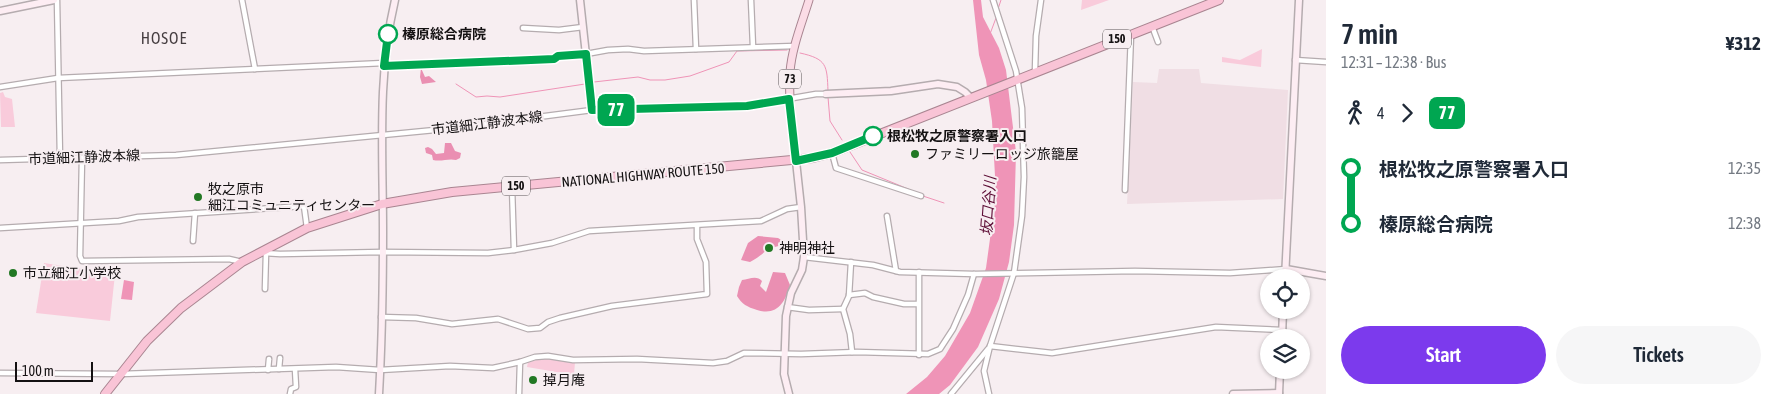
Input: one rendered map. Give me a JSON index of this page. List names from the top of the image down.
{
  "streets": {
    "highway": ["150", "NATIONAL HIGHWAY ROUTE 150"],
    "main road": ["73"],
    "street": ["市道細江静波本線"]
  },
  "crossings": [
    ["73", "市道細江静波本線"],
    ["73", "NATIONAL HIGHWAY ROUTE 150"],
    ["市道細江静波本線", "NATIONAL HIGHWAY ROUTE 150"]
  ],
  "districts": ["HOSOE"],
  "water": ["坂口谷川"],
  "places": [
    "榛原総合病院",
    "根松牧之原警察署入口",
    "ファミリーロッジ旅籠屋",
    "牧之原市 細江コミュニティセンター",
    "神明神社",
    "市立細江小学校",
    "掉月庵"
  ],
  "lines": ["bus line 77"],
  "scale_bar": "100 m",
  "page": {
    "on_map": "77",
    "heading": ["7 min", "12:31 – 12:38 · Bus", "¥312"],
    "legs": ["4", "77"],
    "list": [
      {
        "name": "根松牧之原警察署入口",
        "value": "12:35"
      },
      {
        "name": "榛原総合病院",
        "value": "12:38"
      }
    ],
    "buttons": ["Start", "Tickets"],
    "scale": "100 m"
  }
}
